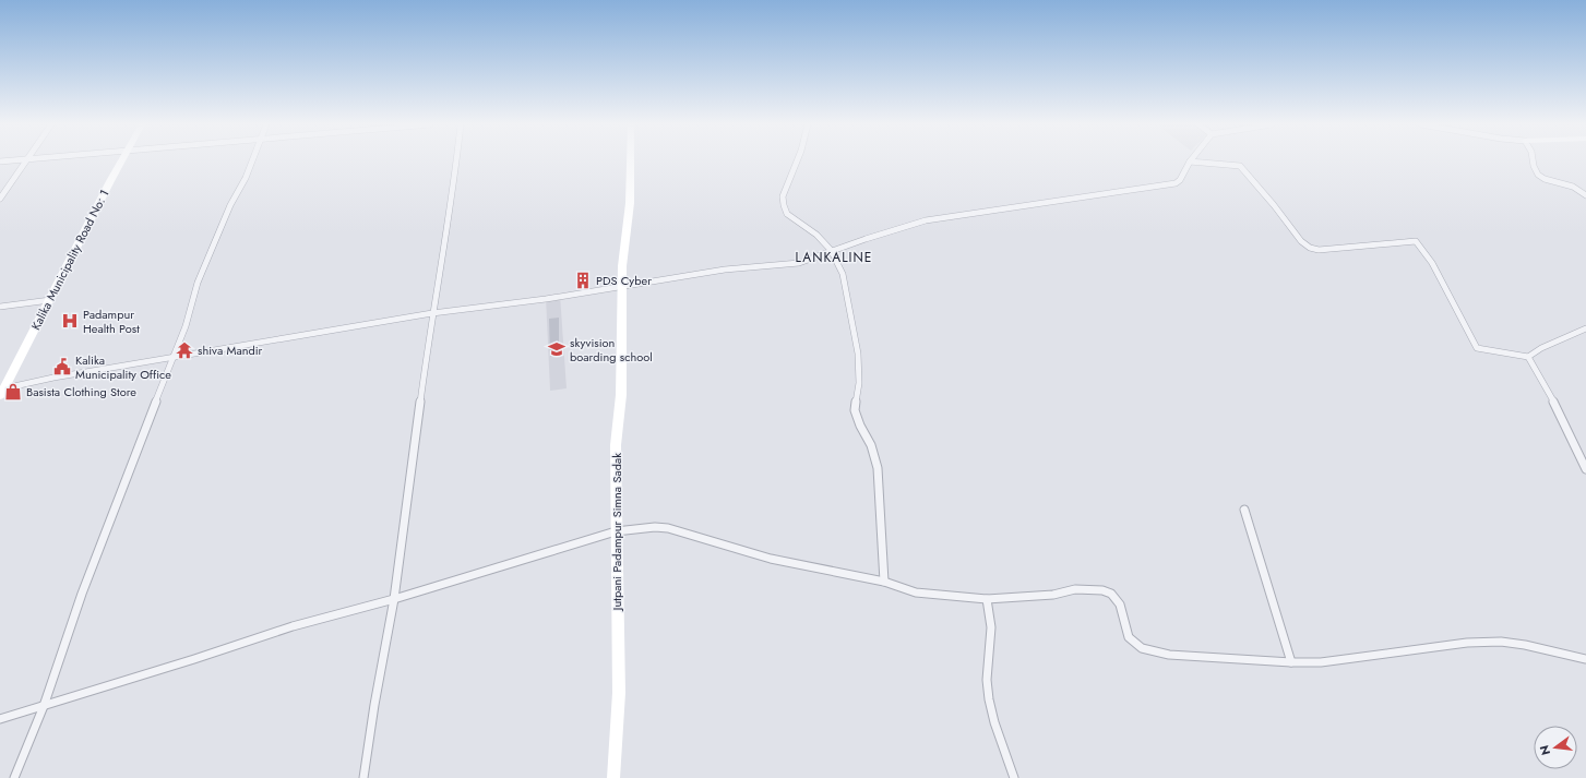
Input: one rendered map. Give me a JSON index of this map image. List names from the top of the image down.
{
  "streets": {
    "street": ["Kalika Municipality Road No: 1", "Jutpani Padampur Simna Sadak"]
  },
  "districts": ["LANKALINE"],
  "places": {
    "building": ["PDS Cyber"],
    "hospital": ["Padampur Health Post"],
    "school or university": ["skyvision boarding school"],
    "temple": ["shiva Mandir"],
    "public building": ["Kalika Municipality Office"],
    "shop": ["Basista Clothing Store"]
  },
  "north": "left"
}
